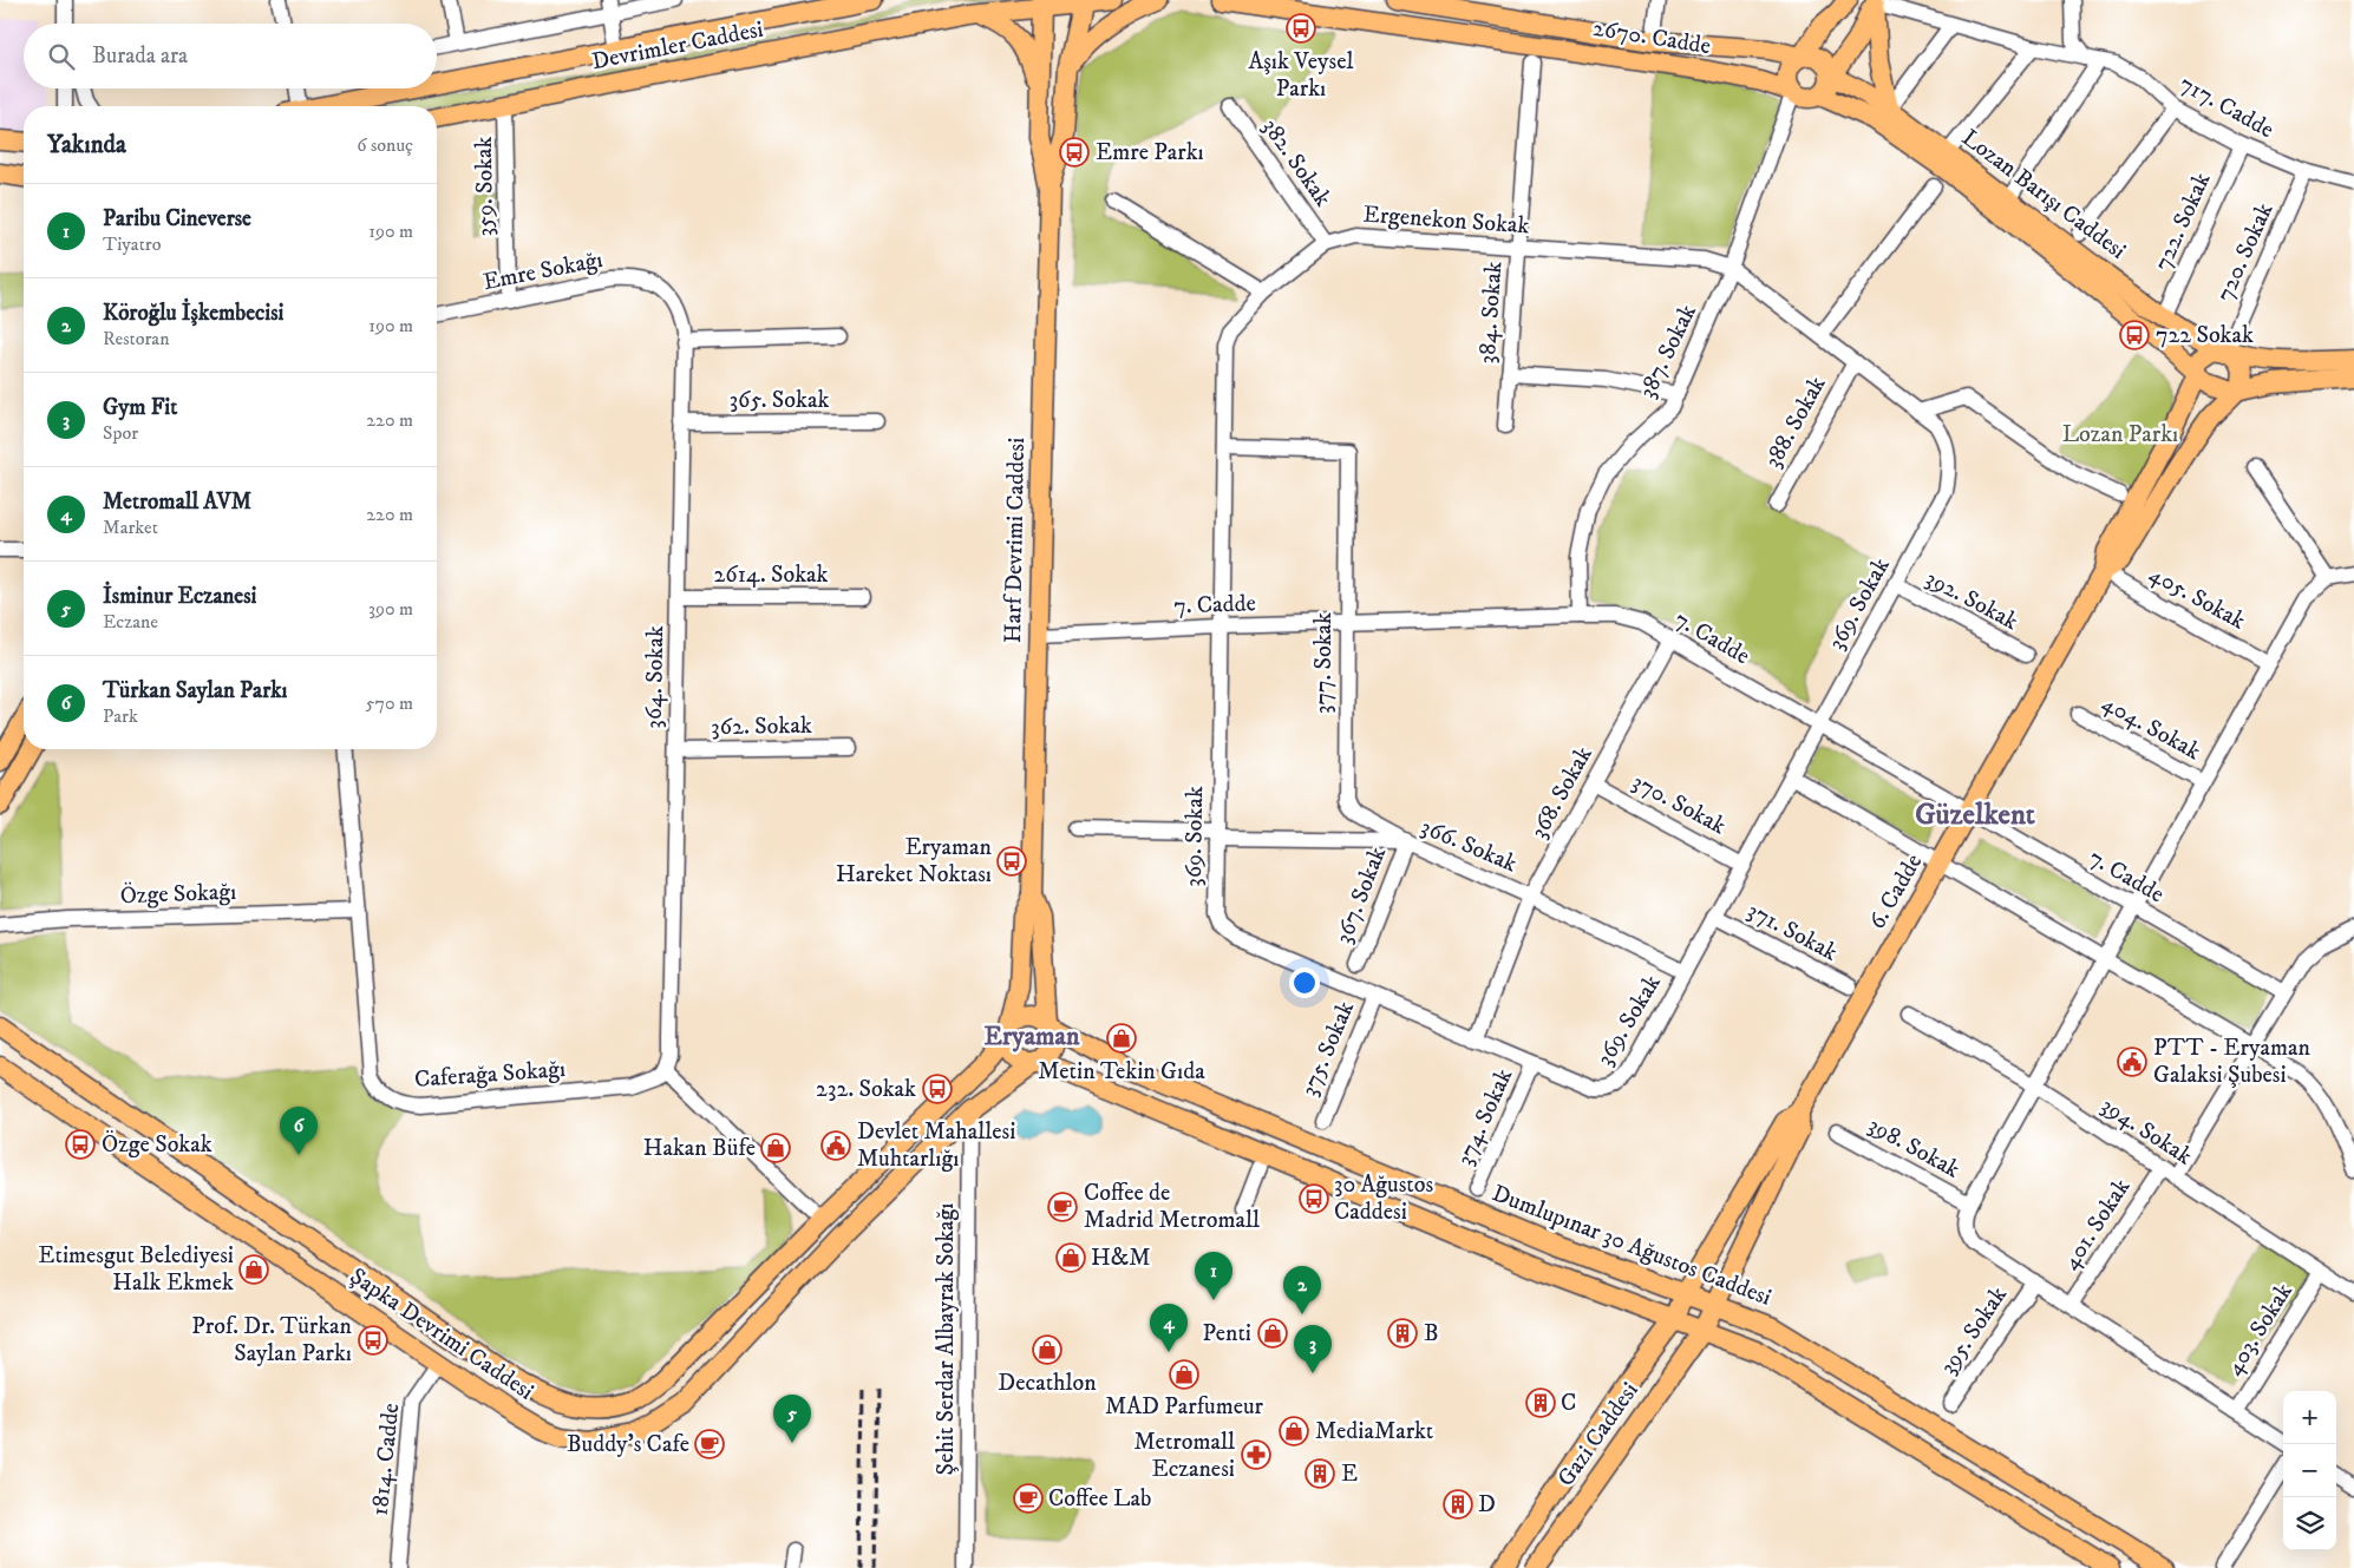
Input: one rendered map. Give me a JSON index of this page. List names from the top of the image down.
{
  "streets": {
    "main road": [
      "2670. Cadde",
      "Devrimler Caddesi",
      "Lozan Barışı Caddesi",
      "Harf Devrimi Caddesi",
      "6. Cadde",
      "Dumlupınar 30 Ağustos Caddesi",
      "Şapka Devrimi Caddesi",
      "Gazi Caddesi"
    ],
    "street": [
      "717. Cadde",
      "382. Sokak",
      "359. Sokak",
      "Ergenekon Sokak",
      "722. Sokak",
      "720. Sokak",
      "Emre Sokağı",
      "384. Sokak",
      "387. Sokak",
      "365. Sokak",
      "388. Sokak",
      "2614. Sokak",
      "405. Sokak",
      "392. Sokak",
      "369. Sokak",
      "7. Cadde",
      "377. Sokak",
      "364. Sokak",
      "362. Sokak",
      "404. Sokak",
      "368. Sokak",
      "370. Sokak",
      "366. Sokak",
      "Özge Sokağı",
      "367. Sokak",
      "371. Sokak",
      "375. Sokak",
      "Caferağa Sokağı",
      "374. Sokak",
      "394. Sokak",
      "398. Sokak",
      "401. Sokak",
      "403. Sokak",
      "395. Sokak",
      "Şehit Serdar Albayrak Sokağı",
      "1814. Cadde"
    ]
  },
  "crossings": [
    ["2670. Cadde", "Lozan Barışı Caddesi"],
    ["2670. Cadde", "387. Sokak"],
    ["Devrimler Caddesi", "359. Sokak"],
    ["Devrimler Caddesi", "Harf Devrimi Caddesi"],
    ["717. Cadde", "722. Sokak"],
    ["717. Cadde", "720. Sokak"],
    ["382. Sokak", "Ergenekon Sokak"],
    ["359. Sokak", "Emre Sokağı"],
    ["Lozan Barışı Caddesi", "722. Sokak"],
    ["Lozan Barışı Caddesi", "720. Sokak"],
    ["Lozan Barışı Caddesi", "387. Sokak"],
    ["Lozan Barışı Caddesi", "6. Cadde"],
    ["Ergenekon Sokak", "384. Sokak"],
    ["Ergenekon Sokak", "387. Sokak"],
    ["Ergenekon Sokak", "388. Sokak"],
    ["Ergenekon Sokak", "369. Sokak"],
    ["Ergenekon Sokak", "7. Cadde"],
    ["Ergenekon Sokak", "377. Sokak"],
    ["720. Sokak", "6. Cadde"],
    ["Emre Sokağı", "364. Sokak"],
    ["387. Sokak", "7. Cadde"],
    ["365. Sokak", "364. Sokak"],
    ["Harf Devrimi Caddesi", "7. Cadde"],
    ["Harf Devrimi Caddesi", "Dumlupınar 30 Ağustos Caddesi"],
    ["Harf Devrimi Caddesi", "Şapka Devrimi Caddesi"],
    ["2614. Sokak", "364. Sokak"],
    ["405. Sokak", "6. Cadde"],
    ["392. Sokak", "369. Sokak"],
    ["369. Sokak", "7. Cadde"],
    ["369. Sokak", "368. Sokak"],
    ["369. Sokak", "370. Sokak"],
    ["369. Sokak", "366. Sokak"],
    ["369. Sokak", "371. Sokak"],
    ["369. Sokak", "375. Sokak"],
    ["369. Sokak", "374. Sokak"],
    ["7. Cadde", "377. Sokak"],
    ["7. Cadde", "368. Sokak"],
    ["7. Cadde", "6. Cadde"],
    ["377. Sokak", "366. Sokak"],
    ["377. Sokak", "367. Sokak"],
    ["364. Sokak", "362. Sokak"],
    ["364. Sokak", "Caferağa Sokağı"],
    ["368. Sokak", "370. Sokak"],
    ["368. Sokak", "366. Sokak"],
    ["366. Sokak", "367. Sokak"],
    ["6. Cadde", "Dumlupınar 30 Ağustos Caddesi"],
    ["6. Cadde", "Gazi Caddesi"],
    ["Özge Sokağı", "Caferağa Sokağı"],
    ["394. Sokak", "401. Sokak"],
    ["394. Sokak", "403. Sokak"],
    ["Dumlupınar 30 Ağustos Caddesi", "Şapka Devrimi Caddesi"],
    ["Şapka Devrimi Caddesi", "Şehit Serdar Albayrak Sokağı"],
    ["Şapka Devrimi Caddesi", "1814. Cadde"]
  ],
  "districts": ["Güzelkent", "Eryaman"],
  "parks": ["Lozan Parkı"],
  "places": {
    "bus stop": [
      "Aşık Veysel Parkı",
      "Emre Parkı",
      "722 Sokak",
      "Eryaman Hareket Noktası",
      "232. Sokak",
      "Özge Sokak",
      "30 Ağustos Caddesi",
      "Prof. Dr. Türkan Saylan Parkı"
    ],
    "shop": [
      "Metin Tekin Gıda",
      "Hakan Büfe",
      "H&M",
      "Etimesgut Belediyesi Halk Ekmek",
      "Penti",
      "Decathlon",
      "MAD Parfumeur",
      "MediaMarkt"
    ],
    "public building": ["PTT - Eryaman Galaksi Şubesi", "Devlet Mahallesi Muhtarlığı"],
    "cafe": ["Coffee de Madrid Metromall", "Buddy's Cafe", "Coffee Lab"],
    "building": [
      "B",
      "C",
      "E",
      "D"
    ],
    "pharmacy": ["Metromall Eczanesi"]
  },
  "page": {
    "search": "Burada ara",
    "heading": ["Yakında", "6 sonuç"],
    "list": [
      {
        "mark": "1",
        "name": "Paribu Cineverse",
        "note": "Tiyatro",
        "value": "190 m"
      },
      {
        "mark": "2",
        "name": "Köroğlu İşkembecisi",
        "note": "Restoran",
        "value": "190 m"
      },
      {
        "mark": "3",
        "name": "Gym Fit",
        "note": "Spor",
        "value": "220 m"
      },
      {
        "mark": "4",
        "name": "Metromall AVM",
        "note": "Market",
        "value": "220 m"
      },
      {
        "mark": "5",
        "name": "İsminur Eczanesi",
        "note": "Eczane",
        "value": "390 m"
      },
      {
        "mark": "6",
        "name": "Türkan Saylan Parkı",
        "note": "Park",
        "value": "570 m"
      }
    ],
    "pins": [
      "6",
      "1",
      "2",
      "4",
      "3",
      "5"
    ],
    "map_buttons": ["+", "−"]
  }
}
